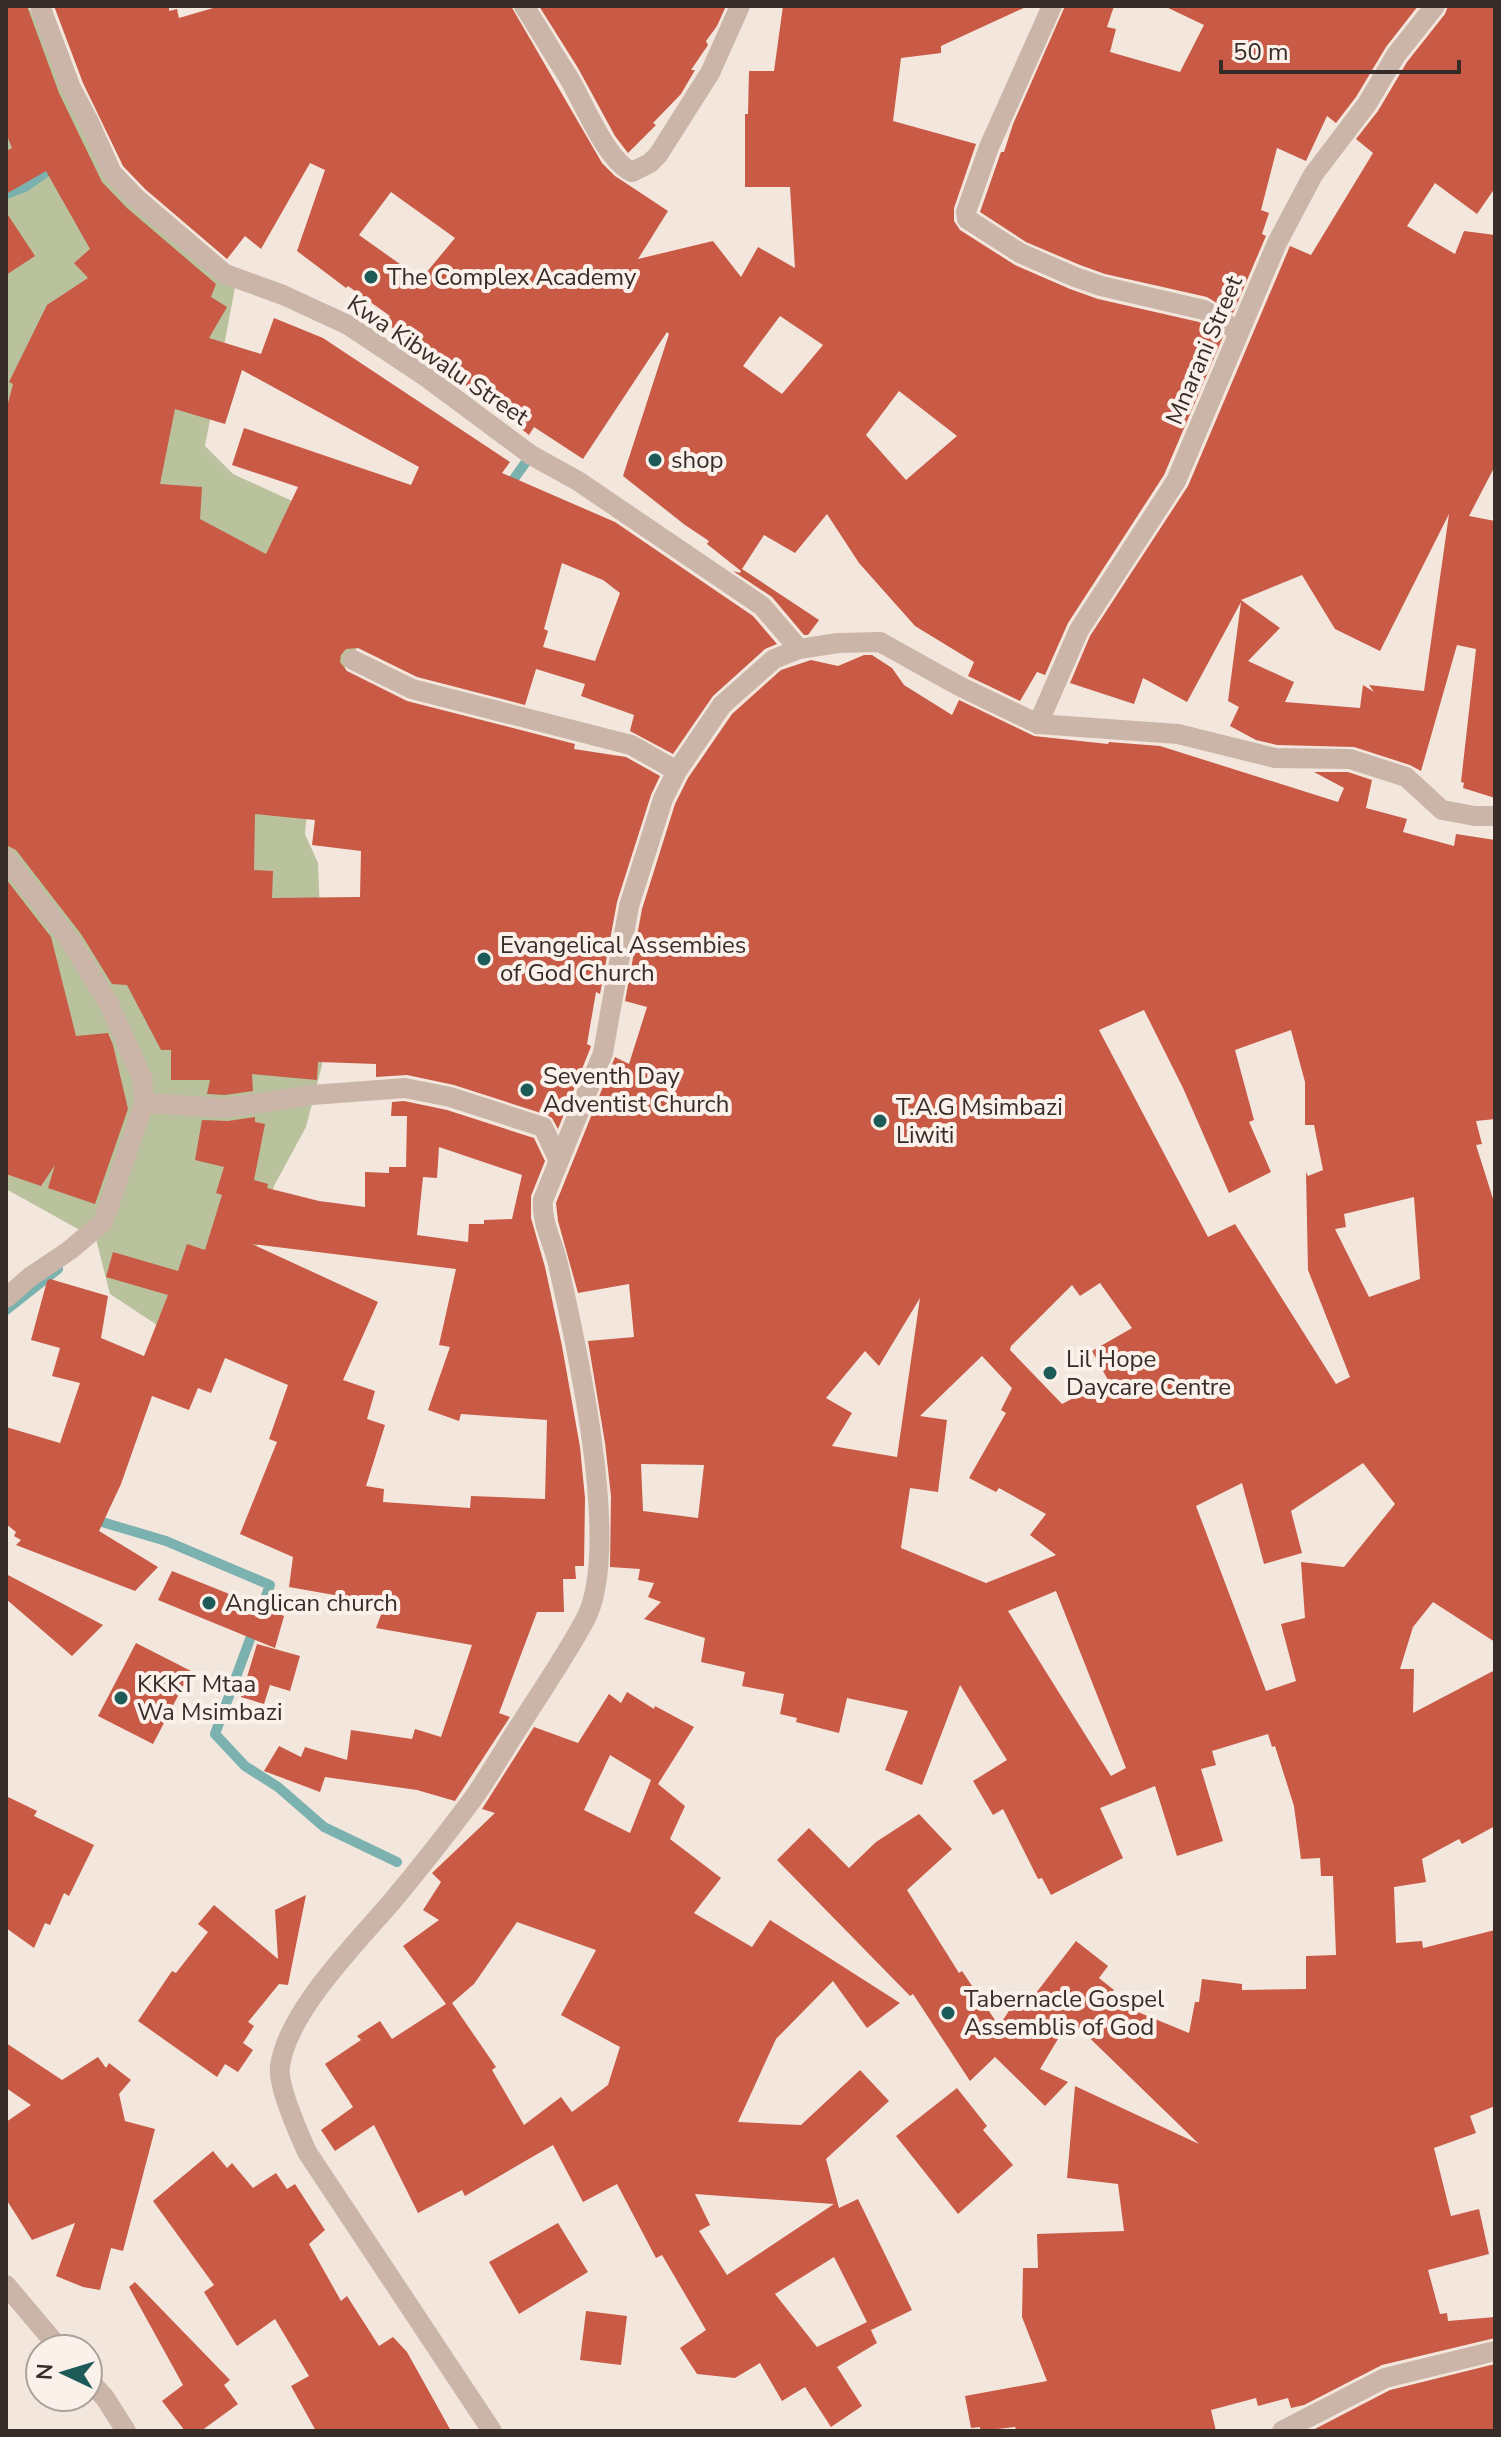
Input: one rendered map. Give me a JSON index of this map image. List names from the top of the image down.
{
  "streets": {
    "street": ["Mnarani Street", "Kwa Kibwalu Street"]
  },
  "places": [
    "The Complex Academy",
    "shop",
    "Evangelical Assembies of God Church",
    "Seventh Day Adventist Church",
    "T.A.G Msimbazi Liwiti",
    "Lil Hope Daycare Centre",
    "Anglican church",
    "KKKT Mtaa Wa Msimbazi",
    "Tabernacle Gospel Assemblis of God"
  ],
  "scale_bar": "50 m",
  "north": "left"
}
